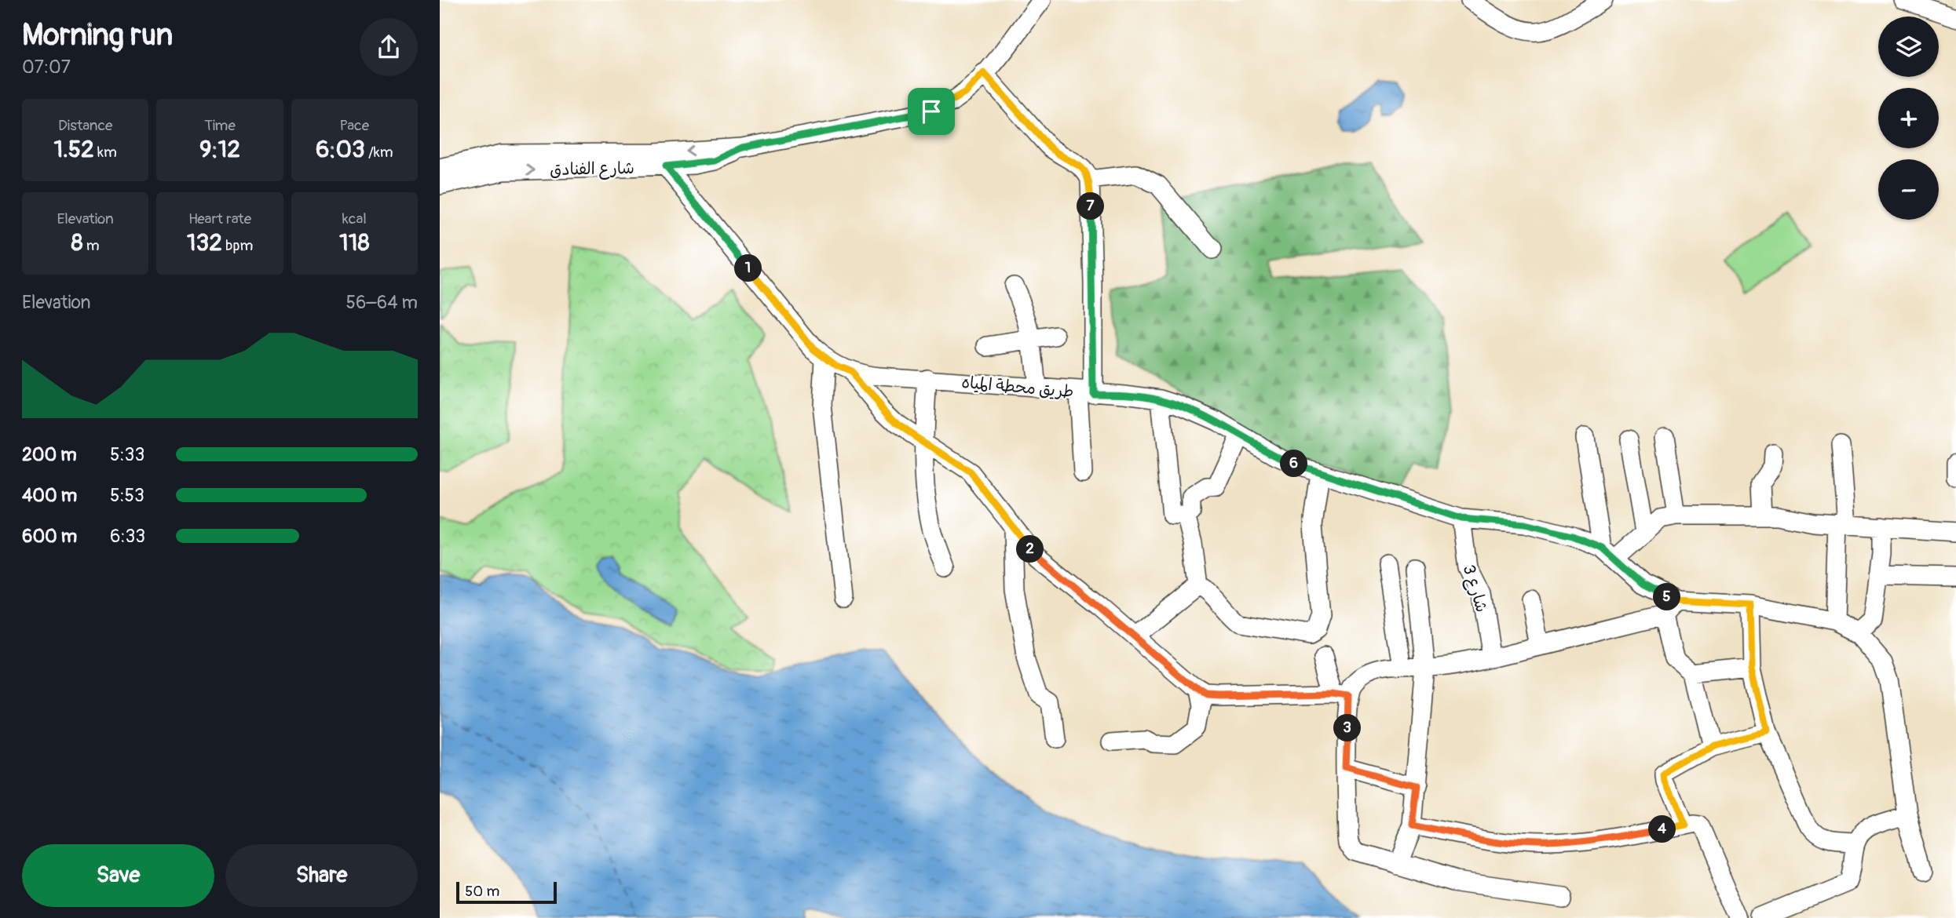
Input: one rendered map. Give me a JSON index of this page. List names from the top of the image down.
{
  "streets": {
    "street": ["شارع الفنادق", "طريق محطة المياه", "شارع 3"]
  },
  "crossings": [
    ["شارع الفنادق", "طريق محطة المياه"],
    ["طريق محطة المياه", "شارع 3"]
  ],
  "scale_bar": "50 m",
  "page": {
    "heading": ["Morning run", "07:07"],
    "map_buttons": ["+", "−"],
    "stats": [
      ["Distance", "1.52 km"],
      ["Time", "9:12"],
      ["Pace", "6:03 /km"],
      ["Elevation", "8 m"],
      ["Heart rate", "132 bpm"],
      ["kcal", "118"]
    ],
    "pins": [
      "7",
      "1",
      "6",
      "2",
      "5",
      "3",
      "4"
    ],
    "chart": ["Elevation", "56–64 m"],
    "list": [
      {
        "name": "200 m",
        "note": "5:33"
      },
      {
        "name": "400 m",
        "note": "5:53"
      },
      {
        "name": "600 m",
        "note": "6:33"
      }
    ],
    "buttons": ["Save", "Share"],
    "scale": "50 m"
  }
}
